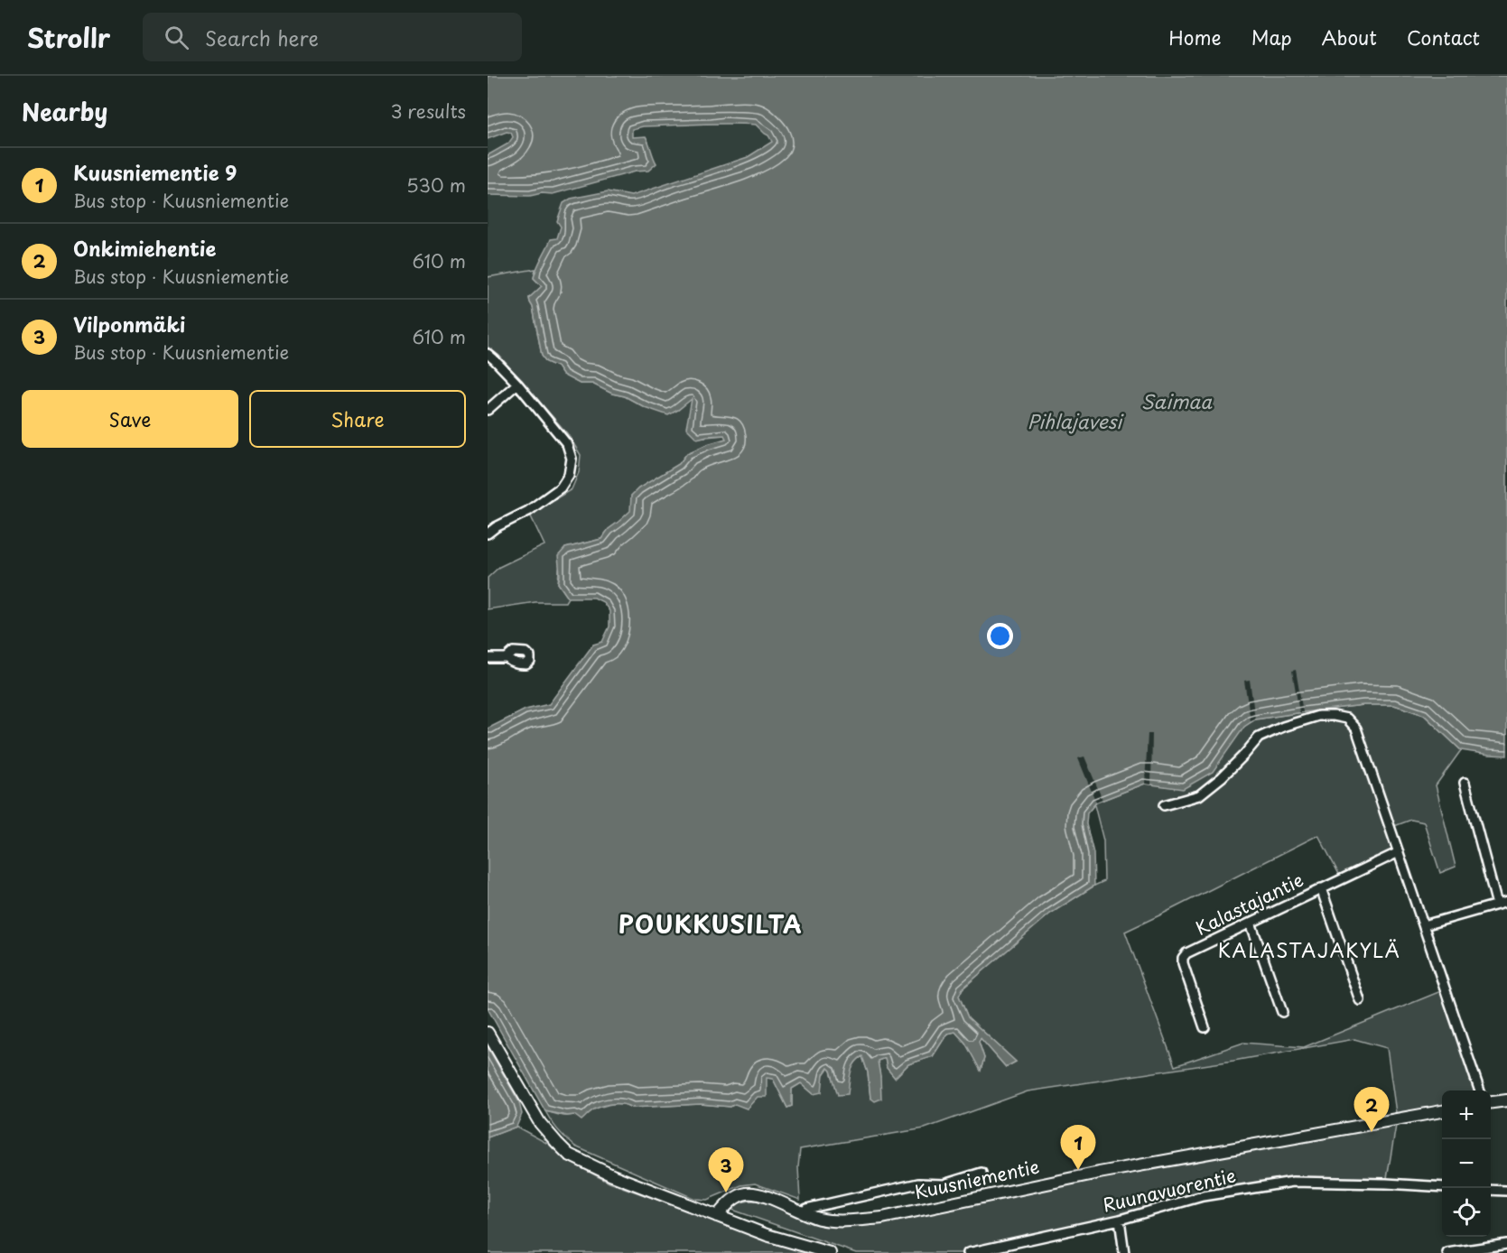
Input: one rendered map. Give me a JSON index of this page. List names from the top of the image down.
{
  "streets": {
    "street": ["Kalastajantie", "Kuusniementie", "Ruunavuorentie"]
  },
  "districts": ["POUKKUSILTA", "KALASTAJAKYLÄ"],
  "water": ["Saimaa", "Pihlajavesi"],
  "page": {
    "header": "Strollr",
    "search": "Search here",
    "nav": [
      "Home",
      "Map",
      "About",
      "Contact"
    ],
    "heading": ["Nearby", "3 results"],
    "list": [
      {
        "mark": "1",
        "name": "Kuusniementie 9",
        "note": "Bus stop · Kuusniementie",
        "value": "530 m"
      },
      {
        "mark": "2",
        "name": "Onkimiehentie",
        "note": "Bus stop · Kuusniementie",
        "value": "610 m"
      },
      {
        "mark": "3",
        "name": "Vilponmäki",
        "note": "Bus stop · Kuusniementie",
        "value": "610 m"
      }
    ],
    "buttons": ["Save", "Share"],
    "pins": ["2", "1", "3"],
    "map_buttons": ["+", "−"]
  }
}
